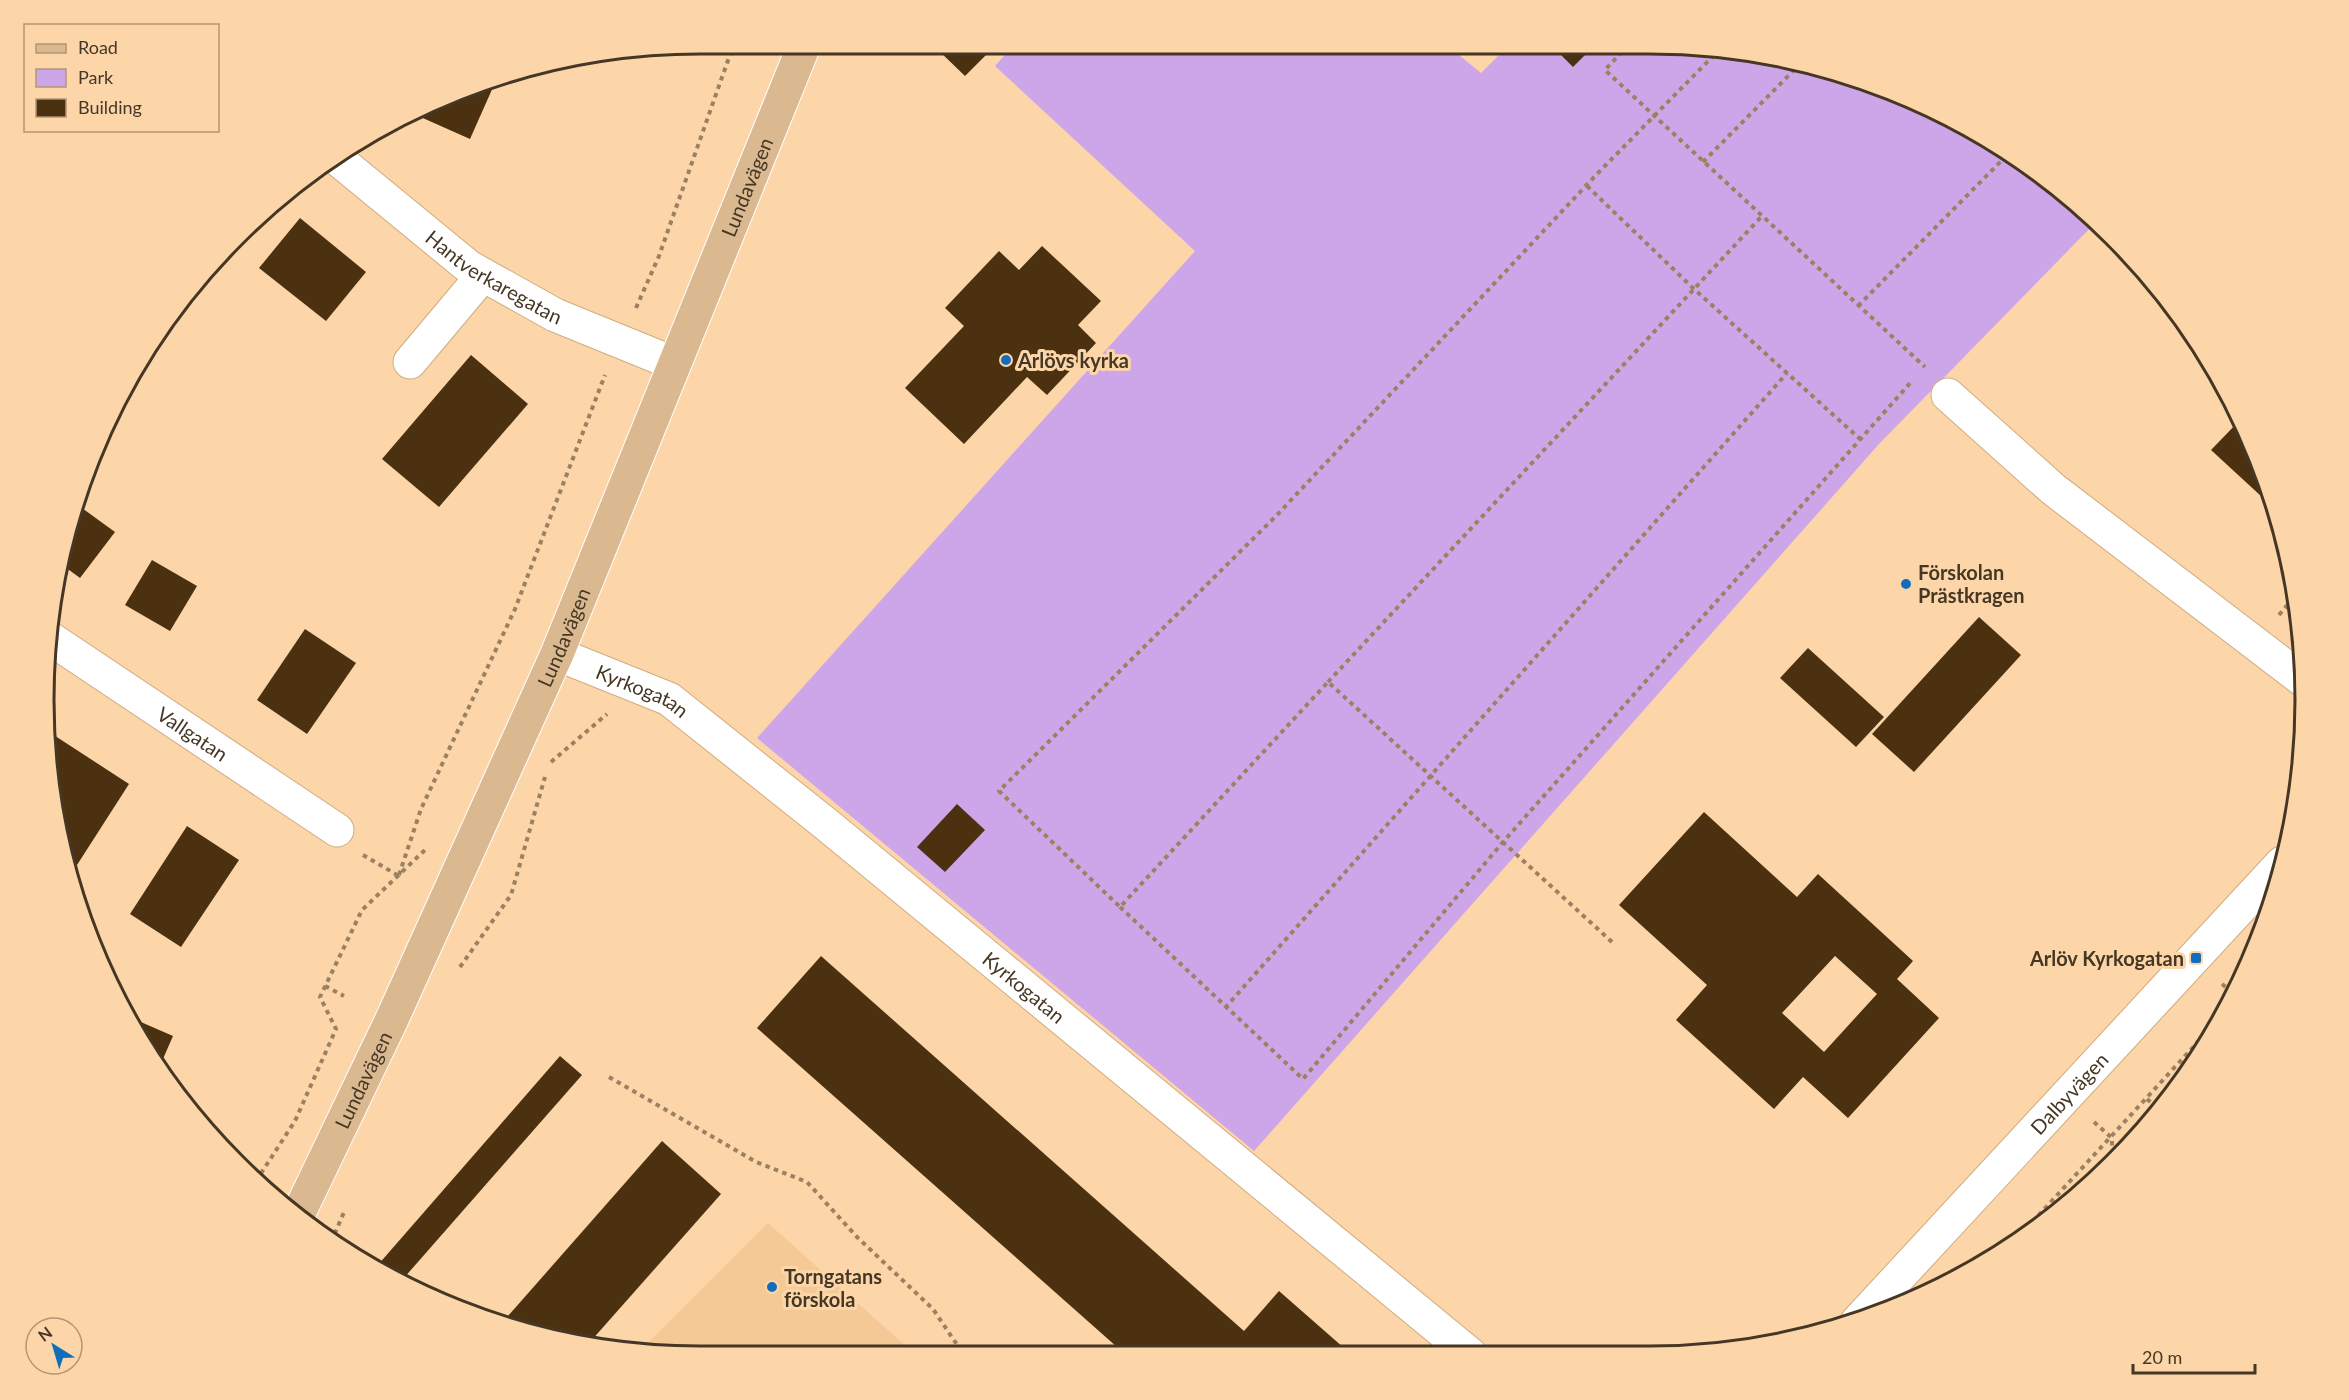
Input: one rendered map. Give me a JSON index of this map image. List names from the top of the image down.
{
  "streets": {
    "main road": ["Lundavägen"],
    "street": [
      "Hantverkaregatan",
      "Kyrkogatan",
      "Vallgatan",
      "Dalbyvägen"
    ]
  },
  "crossings": [
    ["Lundavägen", "Hantverkaregatan"],
    ["Lundavägen", "Kyrkogatan"]
  ],
  "places": {
    "other": ["Arlövs kyrka", "Förskolan Prästkragen", "Torngatans förskola"],
    "transit": ["Arlöv Kyrkogatan"]
  },
  "legend": ["Road", "Park", "Building"],
  "scale_bar": "20 m",
  "north": "top left"
}
